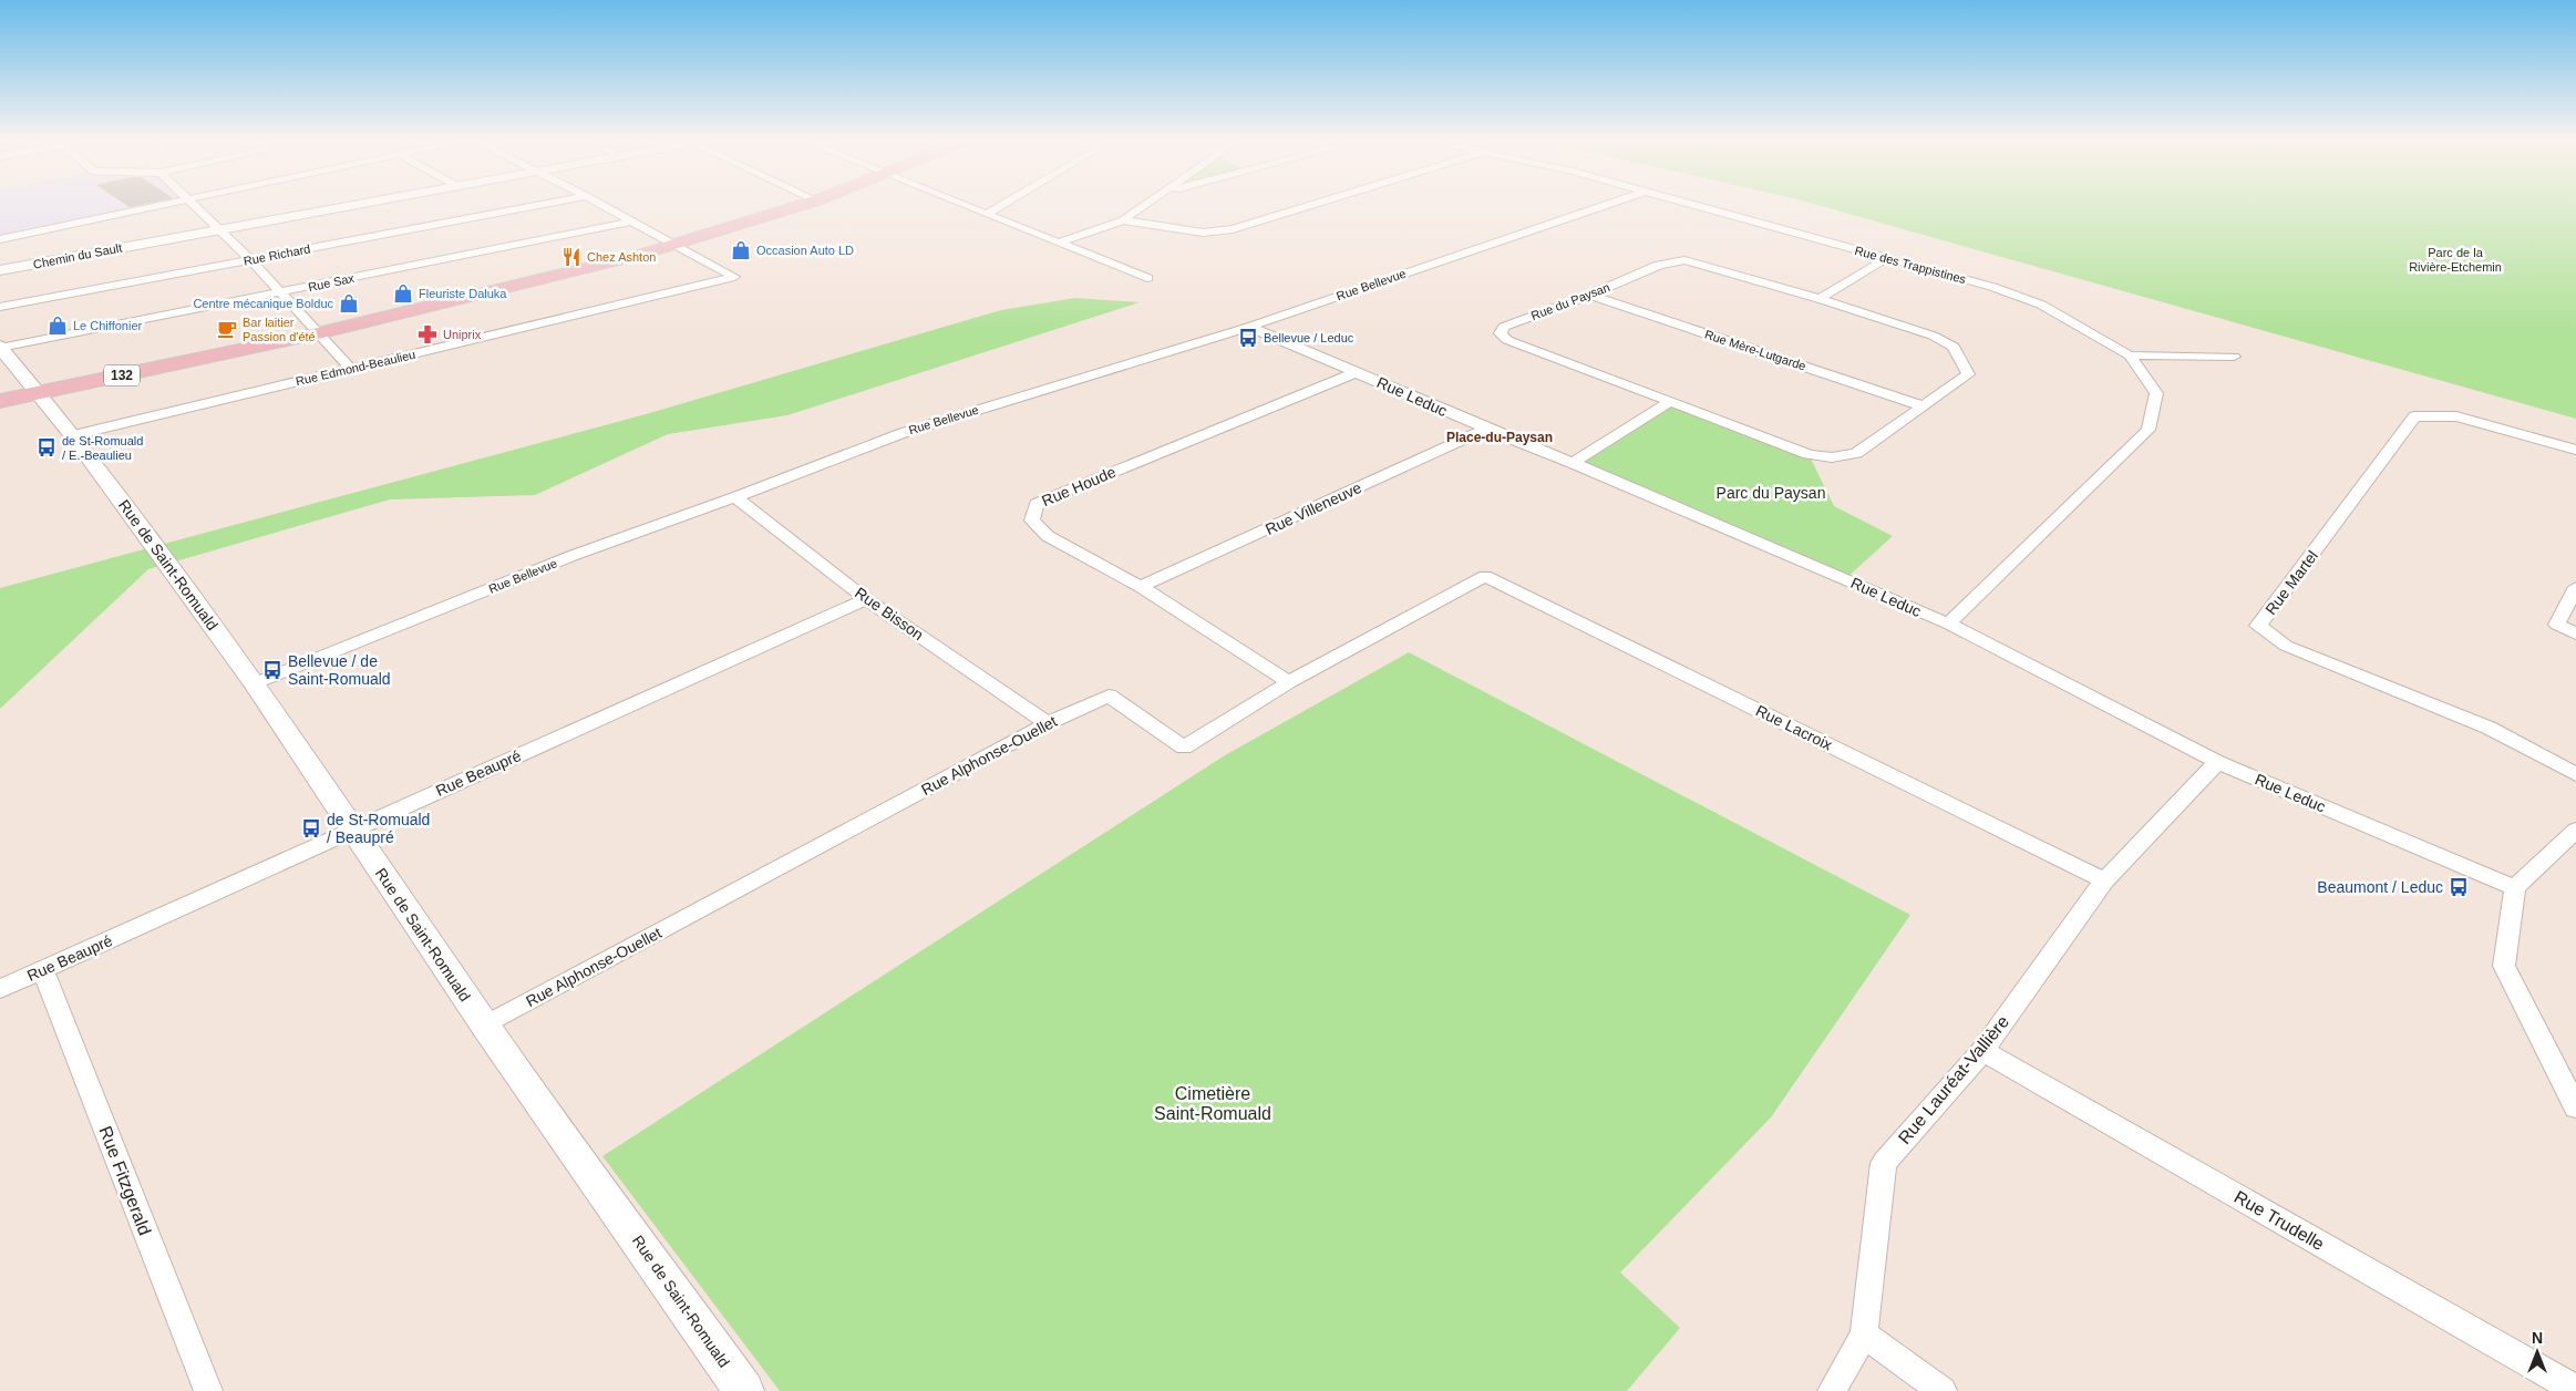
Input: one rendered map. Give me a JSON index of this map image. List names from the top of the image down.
{
  "streets": {
    "main road": ["132"],
    "street": [
      "Rue Richard",
      "Chemin du Sault",
      "Rue des Trappistines",
      "Rue Sax",
      "Rue Bellevue",
      "Rue du Paysan",
      "Rue Mère-Lutgarde",
      "Rue Edmond-Beaulieu",
      "Rue Leduc",
      "Rue Houde",
      "Rue Villeneuve",
      "Rue de Saint-Romuald",
      "Rue Martel",
      "Rue Bisson",
      "Rue Lacroix",
      "Rue Alphonse-Ouellet",
      "Rue Beaupré",
      "Rue Lauréat-Vallière",
      "Rue Fitzgerald",
      "Rue Trudelle"
    ]
  },
  "crossings": [
    ["Rue des Trappistines", "Rue Leduc"],
    ["Rue Sax", "Rue de Saint-Romuald"],
    ["Rue Bellevue", "Rue Leduc"],
    ["Rue Bellevue", "Rue de Saint-Romuald"],
    ["Rue Bellevue", "Rue Bisson"],
    ["Rue du Paysan", "Rue Mère-Lutgarde"],
    ["Rue Edmond-Beaulieu", "132"],
    ["Rue Edmond-Beaulieu", "Rue de Saint-Romuald"],
    ["132", "Rue de Saint-Romuald"],
    ["Rue Leduc", "Rue Houde"],
    ["Rue Leduc", "Rue Villeneuve"],
    ["Rue Leduc", "Rue Lauréat-Vallière"],
    ["Rue Houde", "Rue Villeneuve"],
    ["Rue Houde", "Rue Alphonse-Ouellet"],
    ["Rue de Saint-Romuald", "Rue Alphonse-Ouellet"],
    ["Rue de Saint-Romuald", "Rue Beaupré"],
    ["Rue Bisson", "Rue Alphonse-Ouellet"],
    ["Rue Bisson", "Rue Beaupré"],
    ["Rue Lacroix", "Rue Alphonse-Ouellet"],
    ["Rue Lacroix", "Rue Lauréat-Vallière"],
    ["Rue Beaupré", "Rue Fitzgerald"],
    ["Rue Lauréat-Vallière", "Rue Trudelle"]
  ],
  "districts": ["Place-du-Paysan"],
  "parks": ["Parc de la Rivière-Etchemin", "Parc du Paysan", "Cimetière Saint-Romuald"],
  "places": {
    "shop": [
      "Occasion Auto LD",
      "Fleuriste Daluka",
      "Centre mécanique Bolduc",
      "Le Chiffonier"
    ],
    "restaurant": ["Chez Ashton"],
    "cafe": ["Bar laitier Passion d'été"],
    "pharmacy": ["Uniprix"],
    "bus stop": [
      "Bellevue / Leduc",
      "de St-Romuald / E.-Beaulieu",
      "Bellevue / de Saint-Romuald",
      "de St-Romuald / Beaupré",
      "Beaumont / Leduc"
    ]
  },
  "north": "top"
}
